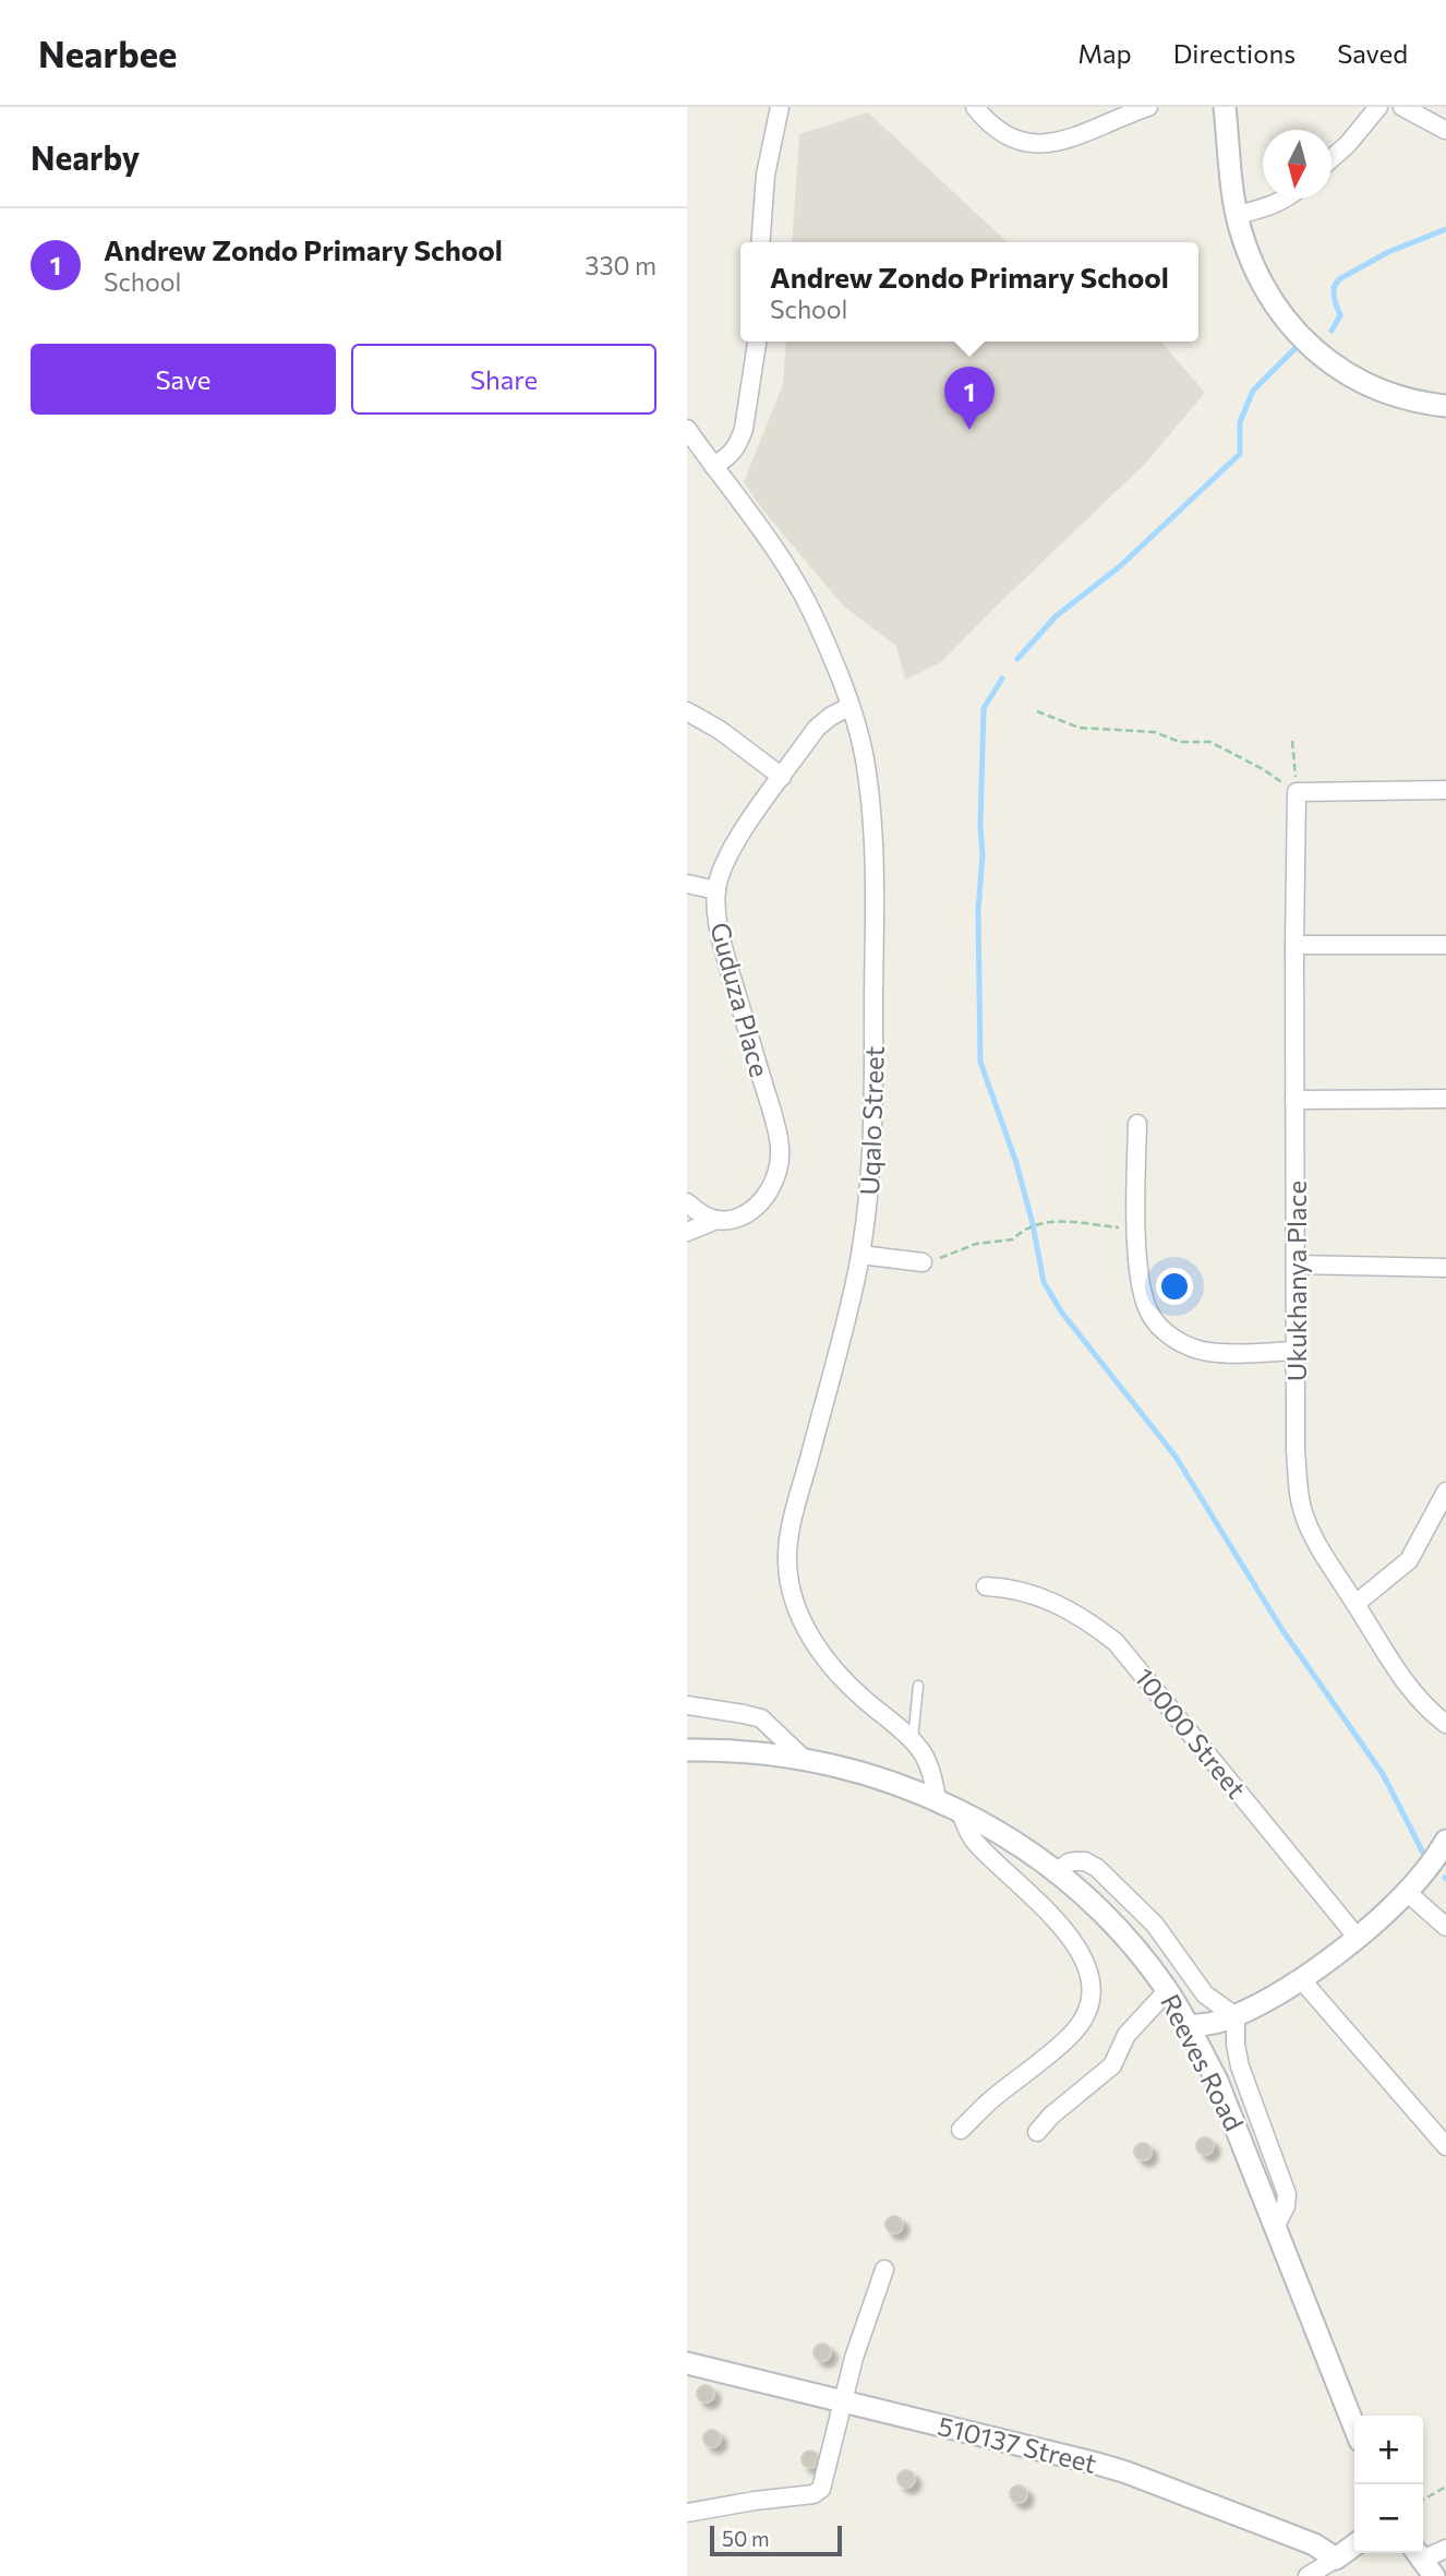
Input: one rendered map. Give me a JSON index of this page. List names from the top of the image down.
{
  "streets": {
    "street": [
      "Guduza Place",
      "Uqalo Street",
      "Ukukhanya Place",
      "10000 Street",
      "Reeves Road",
      "510137 Street"
    ]
  },
  "crossings": [
    ["Guduza Place", "Uqalo Street"],
    ["Uqalo Street", "Reeves Road"]
  ],
  "scale_bar": "50 m",
  "north": "bottom",
  "page": {
    "header": "Nearbee",
    "nav": ["Map", "Directions", "Saved"],
    "heading": "Nearby",
    "list": [
      {
        "mark": "1",
        "name": "Andrew Zondo Primary School",
        "note": "School",
        "value": "330 m"
      }
    ],
    "popup": ["Andrew Zondo Primary School", "School"],
    "buttons": ["Save", "Share"],
    "pins": "1",
    "map_buttons": ["+", "−"],
    "scale": "50 m"
  }
}
